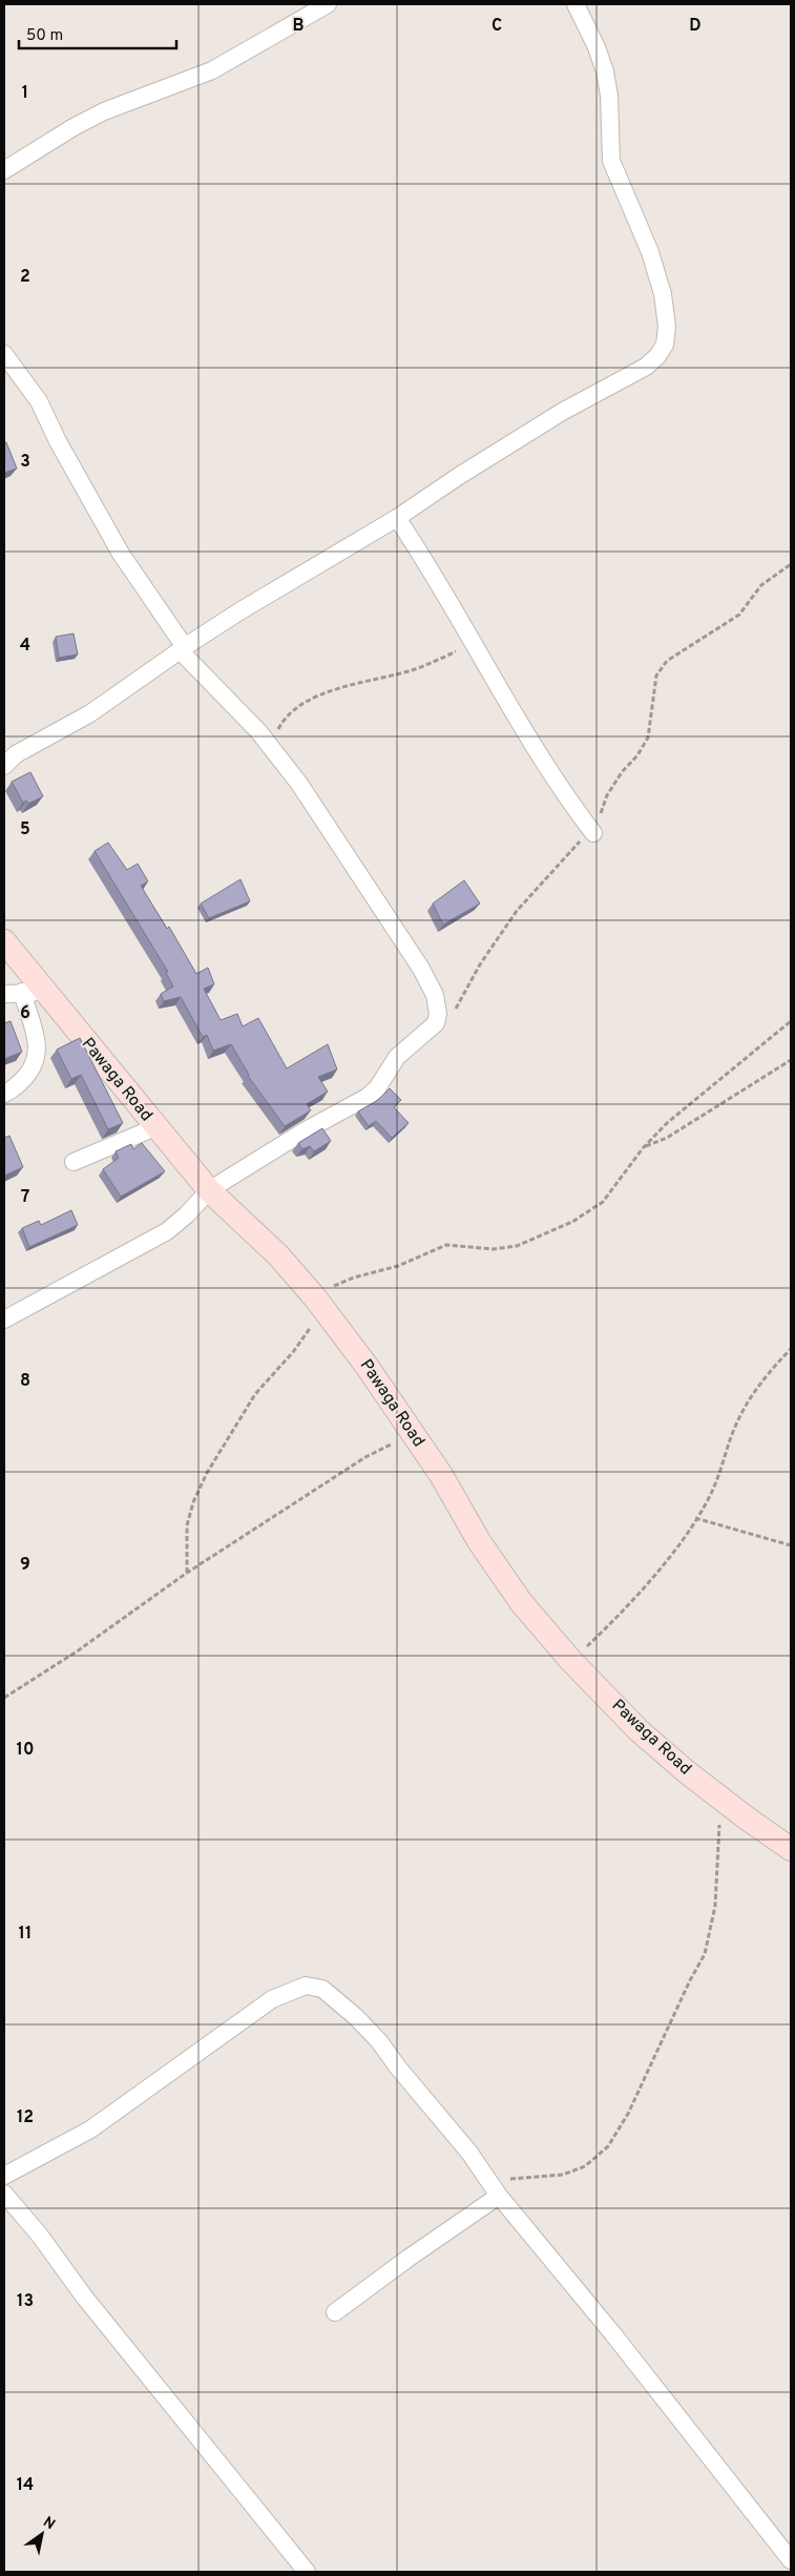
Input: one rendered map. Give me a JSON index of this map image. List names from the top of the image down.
{
  "streets": {
    "main road": ["Pawaga Road"]
  },
  "scale_bar": "50 m",
  "north": "top right",
  "grid": {
    "columns": ["B", "C", "D"],
    "rows": [
      "1",
      "2",
      "3",
      "4",
      "5",
      "6",
      "7",
      "8",
      "9",
      "10",
      "11",
      "12",
      "13",
      "14"
    ]
  }
}
